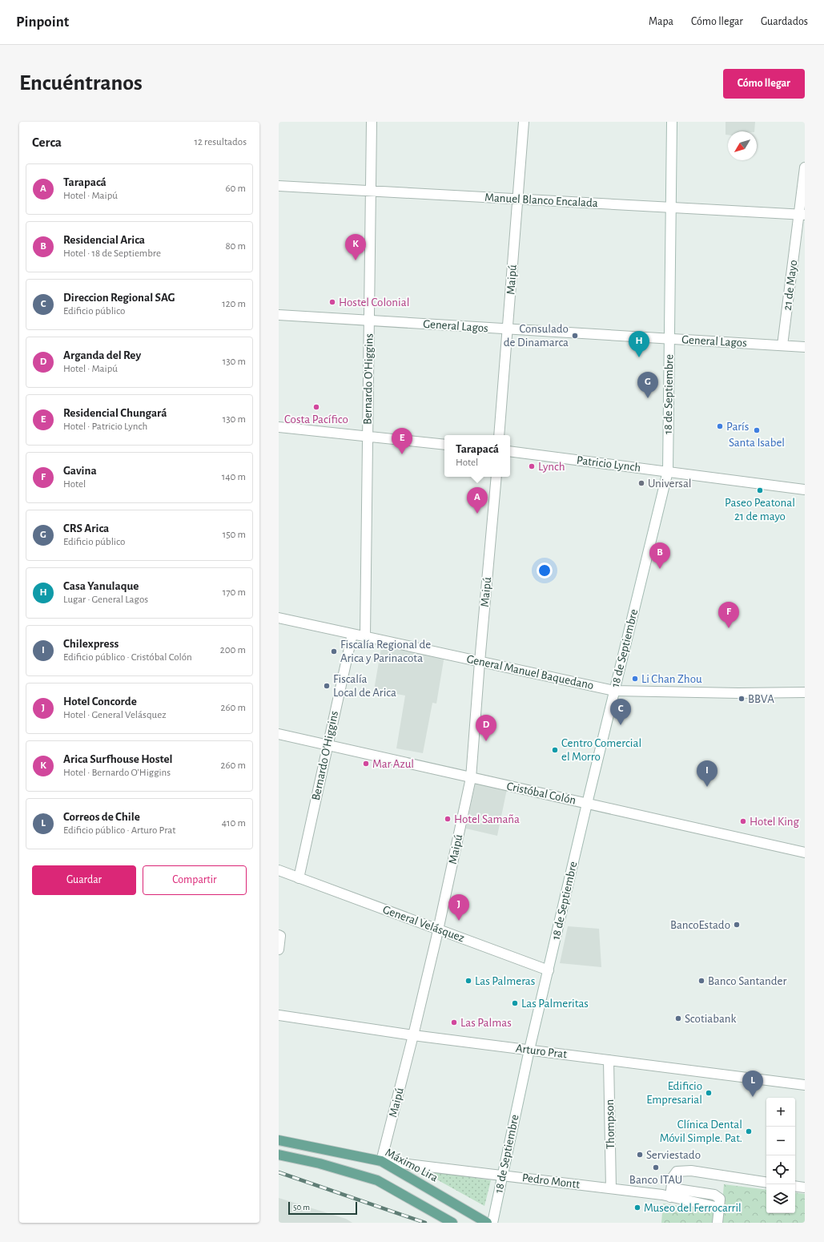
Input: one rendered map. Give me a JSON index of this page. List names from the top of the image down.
{
  "streets": {
    "main road": ["Máximo Lira"],
    "street": [
      "Manuel Blanco Encalada",
      "Maipú",
      "21 de Mayo",
      "General Lagos",
      "Bernardo O'Higgins",
      "18 de Septiembre",
      "Patricio Lynch",
      "General Manuel Baquedano",
      "Cristóbal Colón",
      "General Velásquez",
      "Arturo Prat",
      "Thompson",
      "Pedro Montt"
    ]
  },
  "crossings": [
    ["Manuel Blanco Encalada", "Maipú"],
    ["Manuel Blanco Encalada", "21 de Mayo"],
    ["Manuel Blanco Encalada", "Bernardo O'Higgins"],
    ["Manuel Blanco Encalada", "18 de Septiembre"],
    ["Maipú", "General Lagos"],
    ["Maipú", "General Manuel Baquedano"],
    ["Maipú", "Cristóbal Colón"],
    ["Maipú", "General Velásquez"],
    ["Maipú", "Arturo Prat"],
    ["Maipú", "Máximo Lira"],
    ["Maipú", "Pedro Montt"],
    ["21 de Mayo", "General Lagos"],
    ["General Lagos", "Bernardo O'Higgins"],
    ["General Lagos", "18 de Septiembre"],
    ["Bernardo O'Higgins", "General Manuel Baquedano"],
    ["Bernardo O'Higgins", "Cristóbal Colón"],
    ["Bernardo O'Higgins", "General Velásquez"],
    ["18 de Septiembre", "Patricio Lynch"],
    ["18 de Septiembre", "General Manuel Baquedano"],
    ["18 de Septiembre", "Cristóbal Colón"],
    ["18 de Septiembre", "General Velásquez"],
    ["18 de Septiembre", "Arturo Prat"],
    ["18 de Septiembre", "Pedro Montt"],
    ["Arturo Prat", "Thompson"],
    ["Thompson", "Pedro Montt"],
    ["Máximo Lira", "Pedro Montt"]
  ],
  "places": [
    "Hostel Colonial",
    "Consulado de Dinamarca",
    "Costa Pacífico",
    "París",
    "Santa Isabel",
    "Lynch",
    "Universal",
    "Paseo Peatonal 21 de mayo",
    "Fiscalía Regional de Arica y Parinacota",
    "Li Chan Zhou",
    "Fiscalía Local de Arica",
    "BBVA",
    "Centro Comercial el Morro",
    "Mar Azul",
    "Hotel Samaña",
    "Hotel King",
    "BancoEstado",
    "Las Palmeras",
    "Banco Santander",
    "Las Palmeritas",
    "Scotiabank",
    "Las Palmas",
    "Edificio Empresarial",
    "Clínica Dental Móvil Simple. Pat.",
    "Serviestado",
    "Banco ITAU",
    "Museo del Ferrocarril"
  ],
  "scale_bar": "50 m",
  "north": "bottom left",
  "page": {
    "header": "Pinpoint",
    "nav": ["Mapa", "Cómo llegar", "Guardados"],
    "buttons": [
      "Cómo llegar",
      ["Guardar", "Compartir"]
    ],
    "title": "Encuéntranos",
    "heading": ["Cerca", "12 resultados"],
    "list": [
      {
        "mark": "A",
        "name": "Tarapacá",
        "note": "Hotel · Maipú",
        "value": "60 m"
      },
      {
        "mark": "B",
        "name": "Residencial Arica",
        "note": "Hotel · 18 de Septiembre",
        "value": "80 m"
      },
      {
        "mark": "C",
        "name": "Direccion Regional SAG",
        "note": "Edificio público",
        "value": "120 m"
      },
      {
        "mark": "D",
        "name": "Arganda del Rey",
        "note": "Hotel · Maipú",
        "value": "130 m"
      },
      {
        "mark": "E",
        "name": "Residencial Chungará",
        "note": "Hotel · Patricio Lynch",
        "value": "130 m"
      },
      {
        "mark": "F",
        "name": "Gavina",
        "note": "Hotel",
        "value": "140 m"
      },
      {
        "mark": "G",
        "name": "CRS Arica",
        "note": "Edificio público",
        "value": "150 m"
      },
      {
        "mark": "H",
        "name": "Casa Yanulaque",
        "note": "Lugar · General Lagos",
        "value": "170 m"
      },
      {
        "mark": "I",
        "name": "Chilexpress",
        "note": "Edificio público · Cristóbal Colón",
        "value": "200 m"
      },
      {
        "mark": "J",
        "name": "Hotel Concorde",
        "note": "Hotel · General Velásquez",
        "value": "260 m"
      },
      {
        "mark": "K",
        "name": "Arica Surfhouse Hostel",
        "note": "Hotel · Bernardo O'Higgins",
        "value": "260 m"
      },
      {
        "mark": "L",
        "name": "Correos de Chile",
        "note": "Edificio público · Arturo Prat",
        "value": "410 m"
      }
    ],
    "pins": [
      "K",
      "H",
      "G",
      "E",
      "A",
      "B",
      "F",
      "C",
      "D",
      "I",
      "J",
      "L"
    ],
    "popup": ["Tarapacá", "Hotel"],
    "map_buttons": ["+", "−"],
    "scale": "50 m"
  }
}
